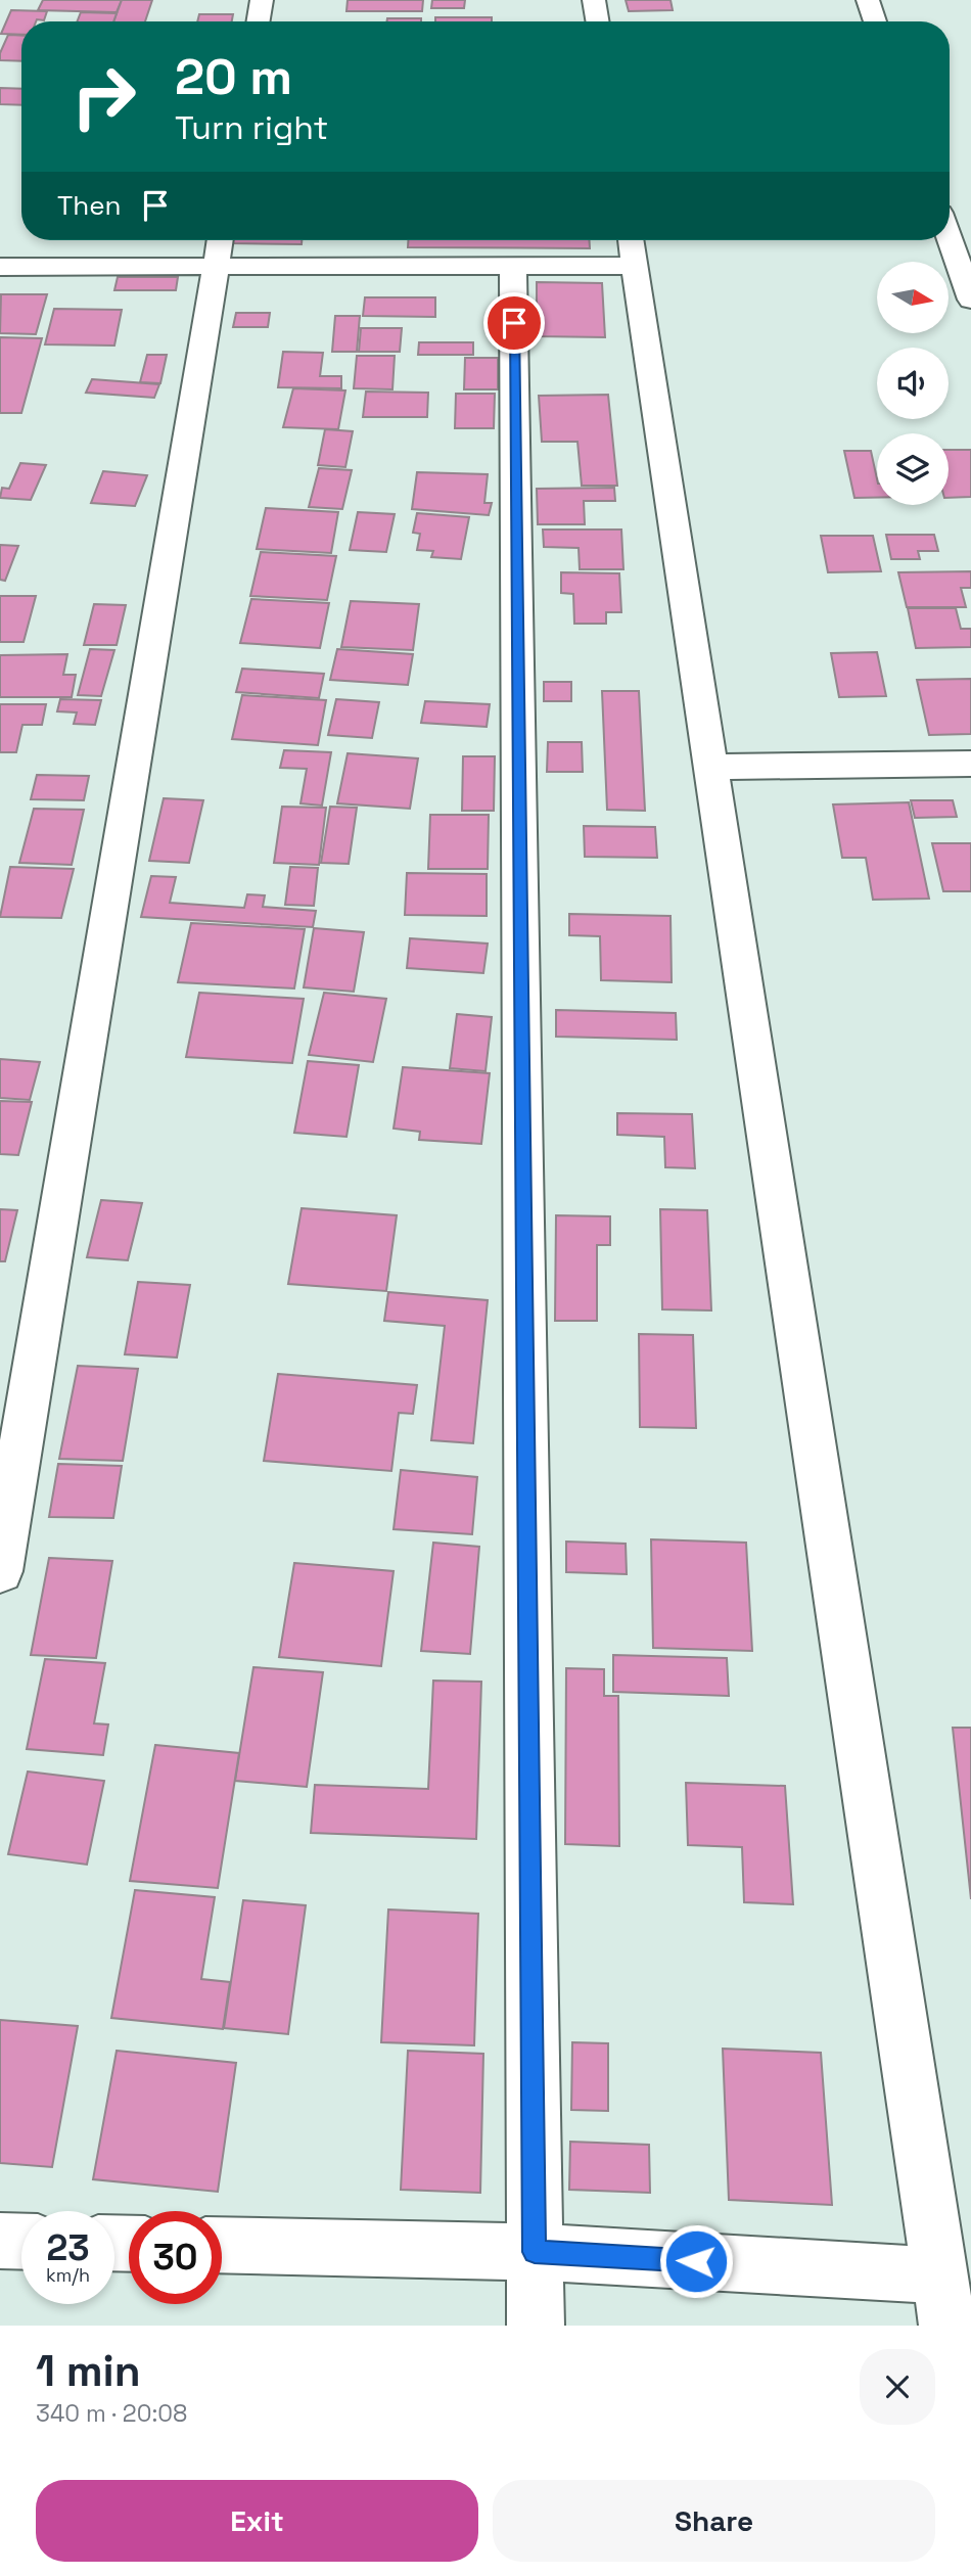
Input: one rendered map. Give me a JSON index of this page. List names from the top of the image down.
{
  "north": "right",
  "page": {
    "turn": ["20 m", "Turn right"],
    "then": "Then",
    "speed": "23 km/h",
    "limit": "30",
    "heading": ["1 min", "340 m · 20:08"],
    "buttons": ["Exit", "Share"]
  }
}
